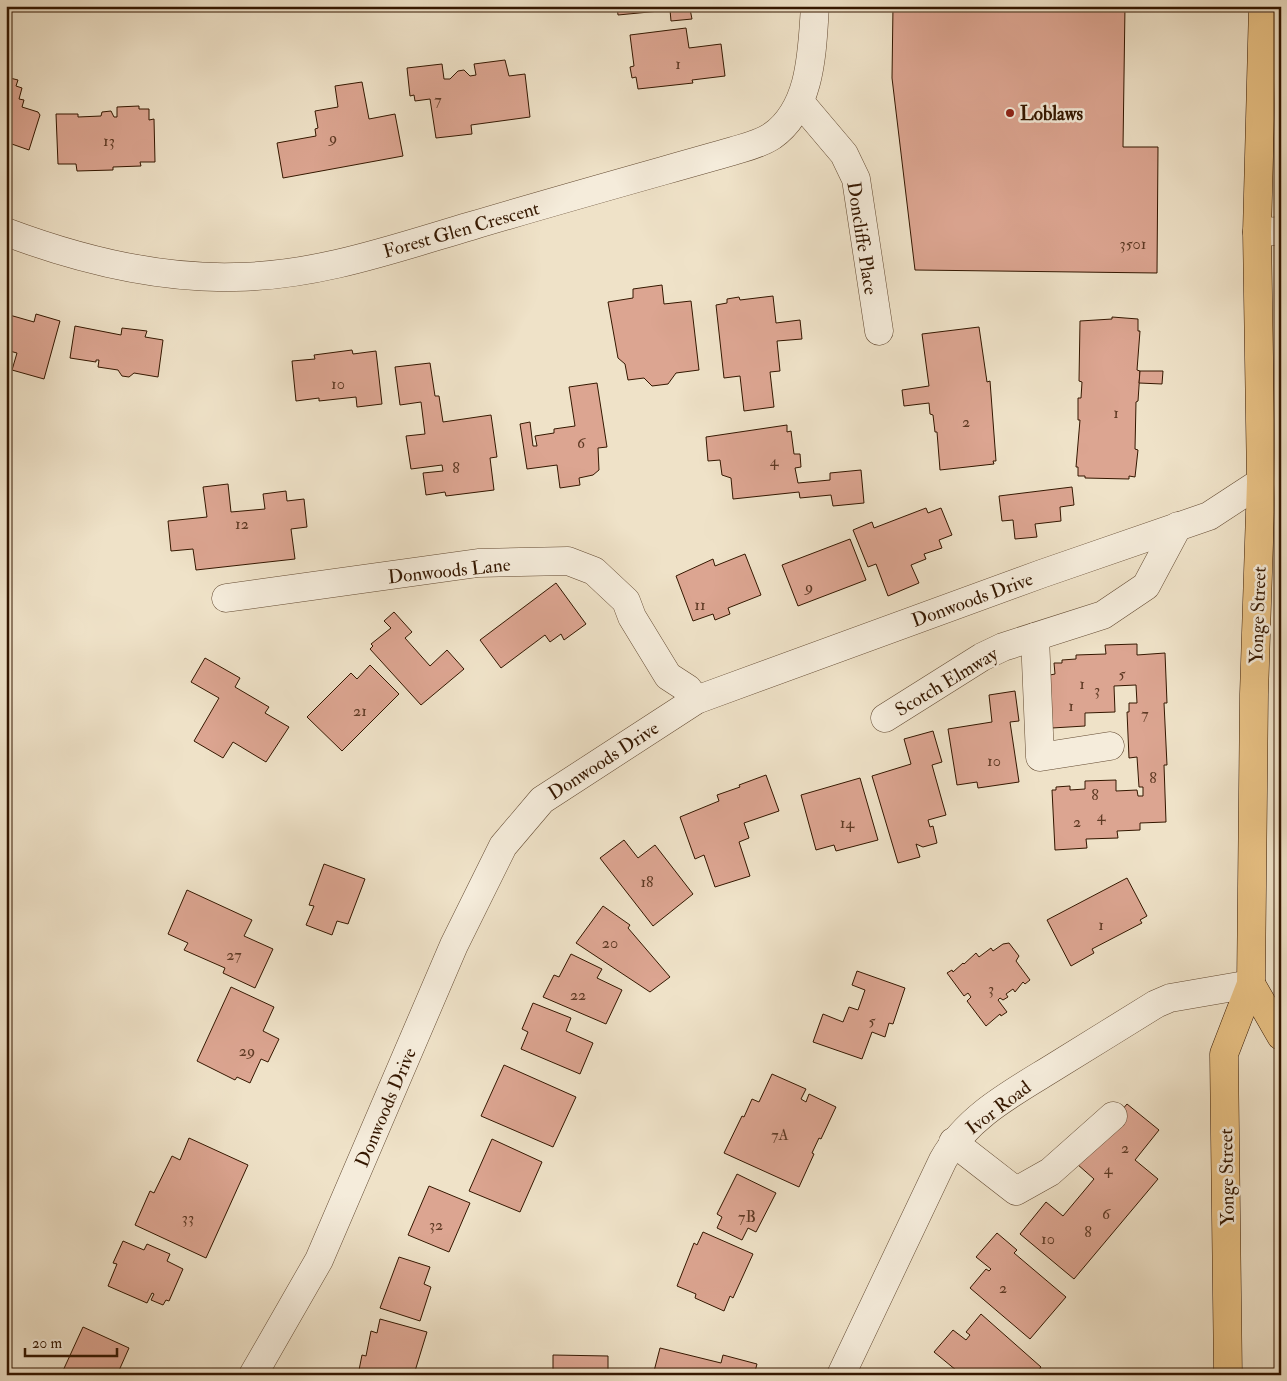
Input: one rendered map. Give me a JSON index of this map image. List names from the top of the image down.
{
  "streets": {
    "main road": ["Yonge Street"],
    "street": [
      "Forest Glen Crescent",
      "Doncliffe Place",
      "Donwoods Lane",
      "Donwoods Drive",
      "Scotch Elmway",
      "Ivor Road"
    ]
  },
  "crossings": [
    ["Forest Glen Crescent", "Doncliffe Place"],
    ["Donwoods Lane", "Donwoods Drive"],
    ["Donwoods Drive", "Yonge Street"],
    ["Donwoods Drive", "Scotch Elmway"],
    ["Yonge Street", "Ivor Road"]
  ],
  "places": ["Loblaws"],
  "house_numbers": [
    "1",
    "7",
    "9",
    "13",
    "3501",
    "10",
    "1",
    "2",
    "6",
    "4",
    "8",
    "12",
    "9",
    "11",
    "5",
    "1",
    "3",
    "1",
    "21",
    "7",
    "10",
    "8",
    "8",
    "4",
    "2",
    "14",
    "18",
    "1",
    "20",
    "27",
    "3",
    "22",
    "5",
    "29",
    "7A",
    "2",
    "4",
    "6",
    "7B",
    "33",
    "32",
    "8",
    "10",
    "2"
  ],
  "scale_bar": "20 m"
}
